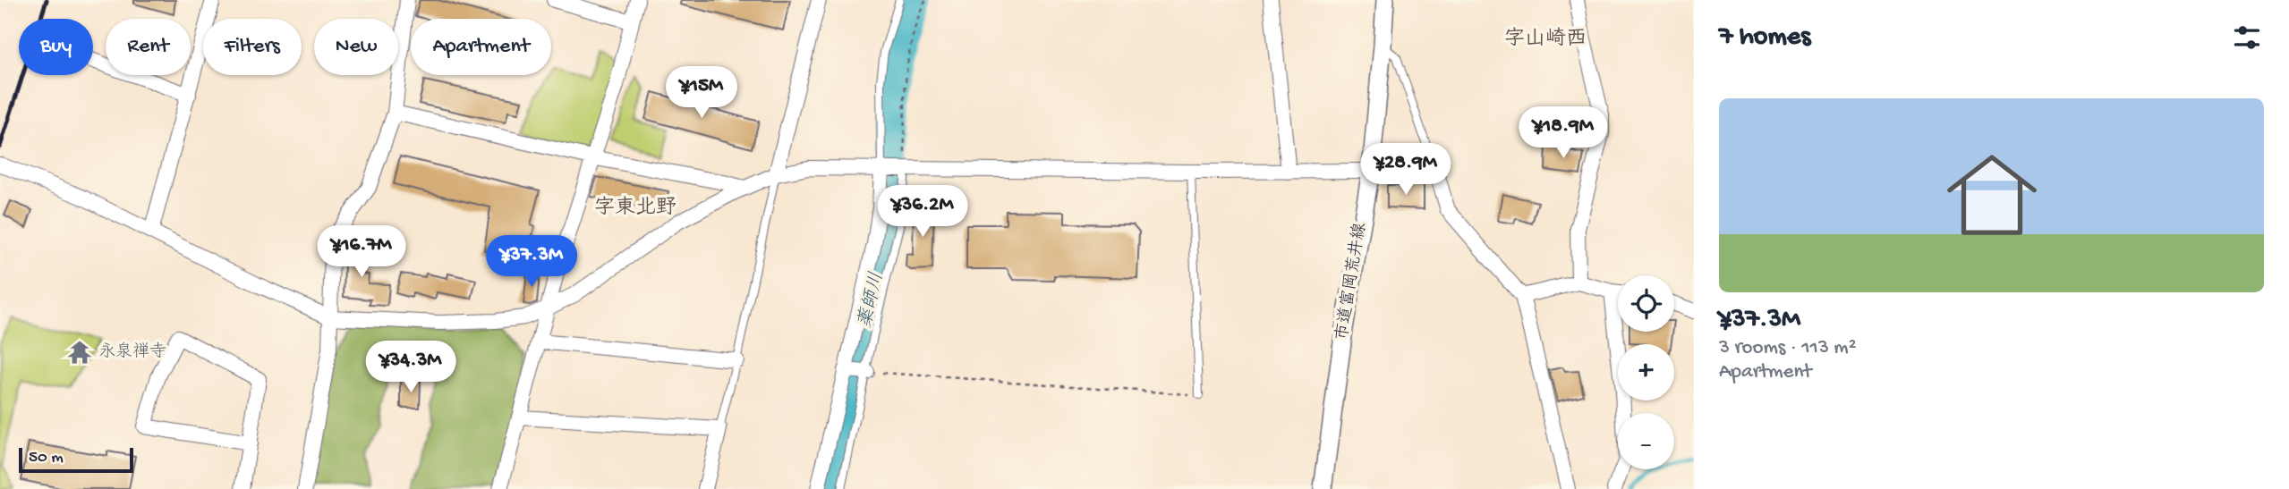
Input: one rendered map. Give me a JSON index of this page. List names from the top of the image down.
{
  "streets": {
    "street": ["市道富岡荒井線"]
  },
  "districts": ["字山崎西", "字東北野"],
  "water": ["薬師川"],
  "places": {
    "temple": ["永泉禅寺"]
  },
  "scale_bar": "50 m",
  "page": {
    "heading": "7 homes",
    "chip": [
      "Buy",
      "Rent",
      "Filters",
      "New",
      "Apartment"
    ],
    "price": [
      "¥15M",
      "¥18.9M",
      "¥28.9M",
      "¥36.2M",
      "¥16.7M",
      "¥37.3M",
      "¥34.3M"
    ],
    "list": [
      {
        "name": "¥37.3M",
        "note": "3 rooms · 113 m² · Apartment"
      }
    ],
    "map_buttons": ["+", "−"],
    "scale": "50 m"
  }
}
